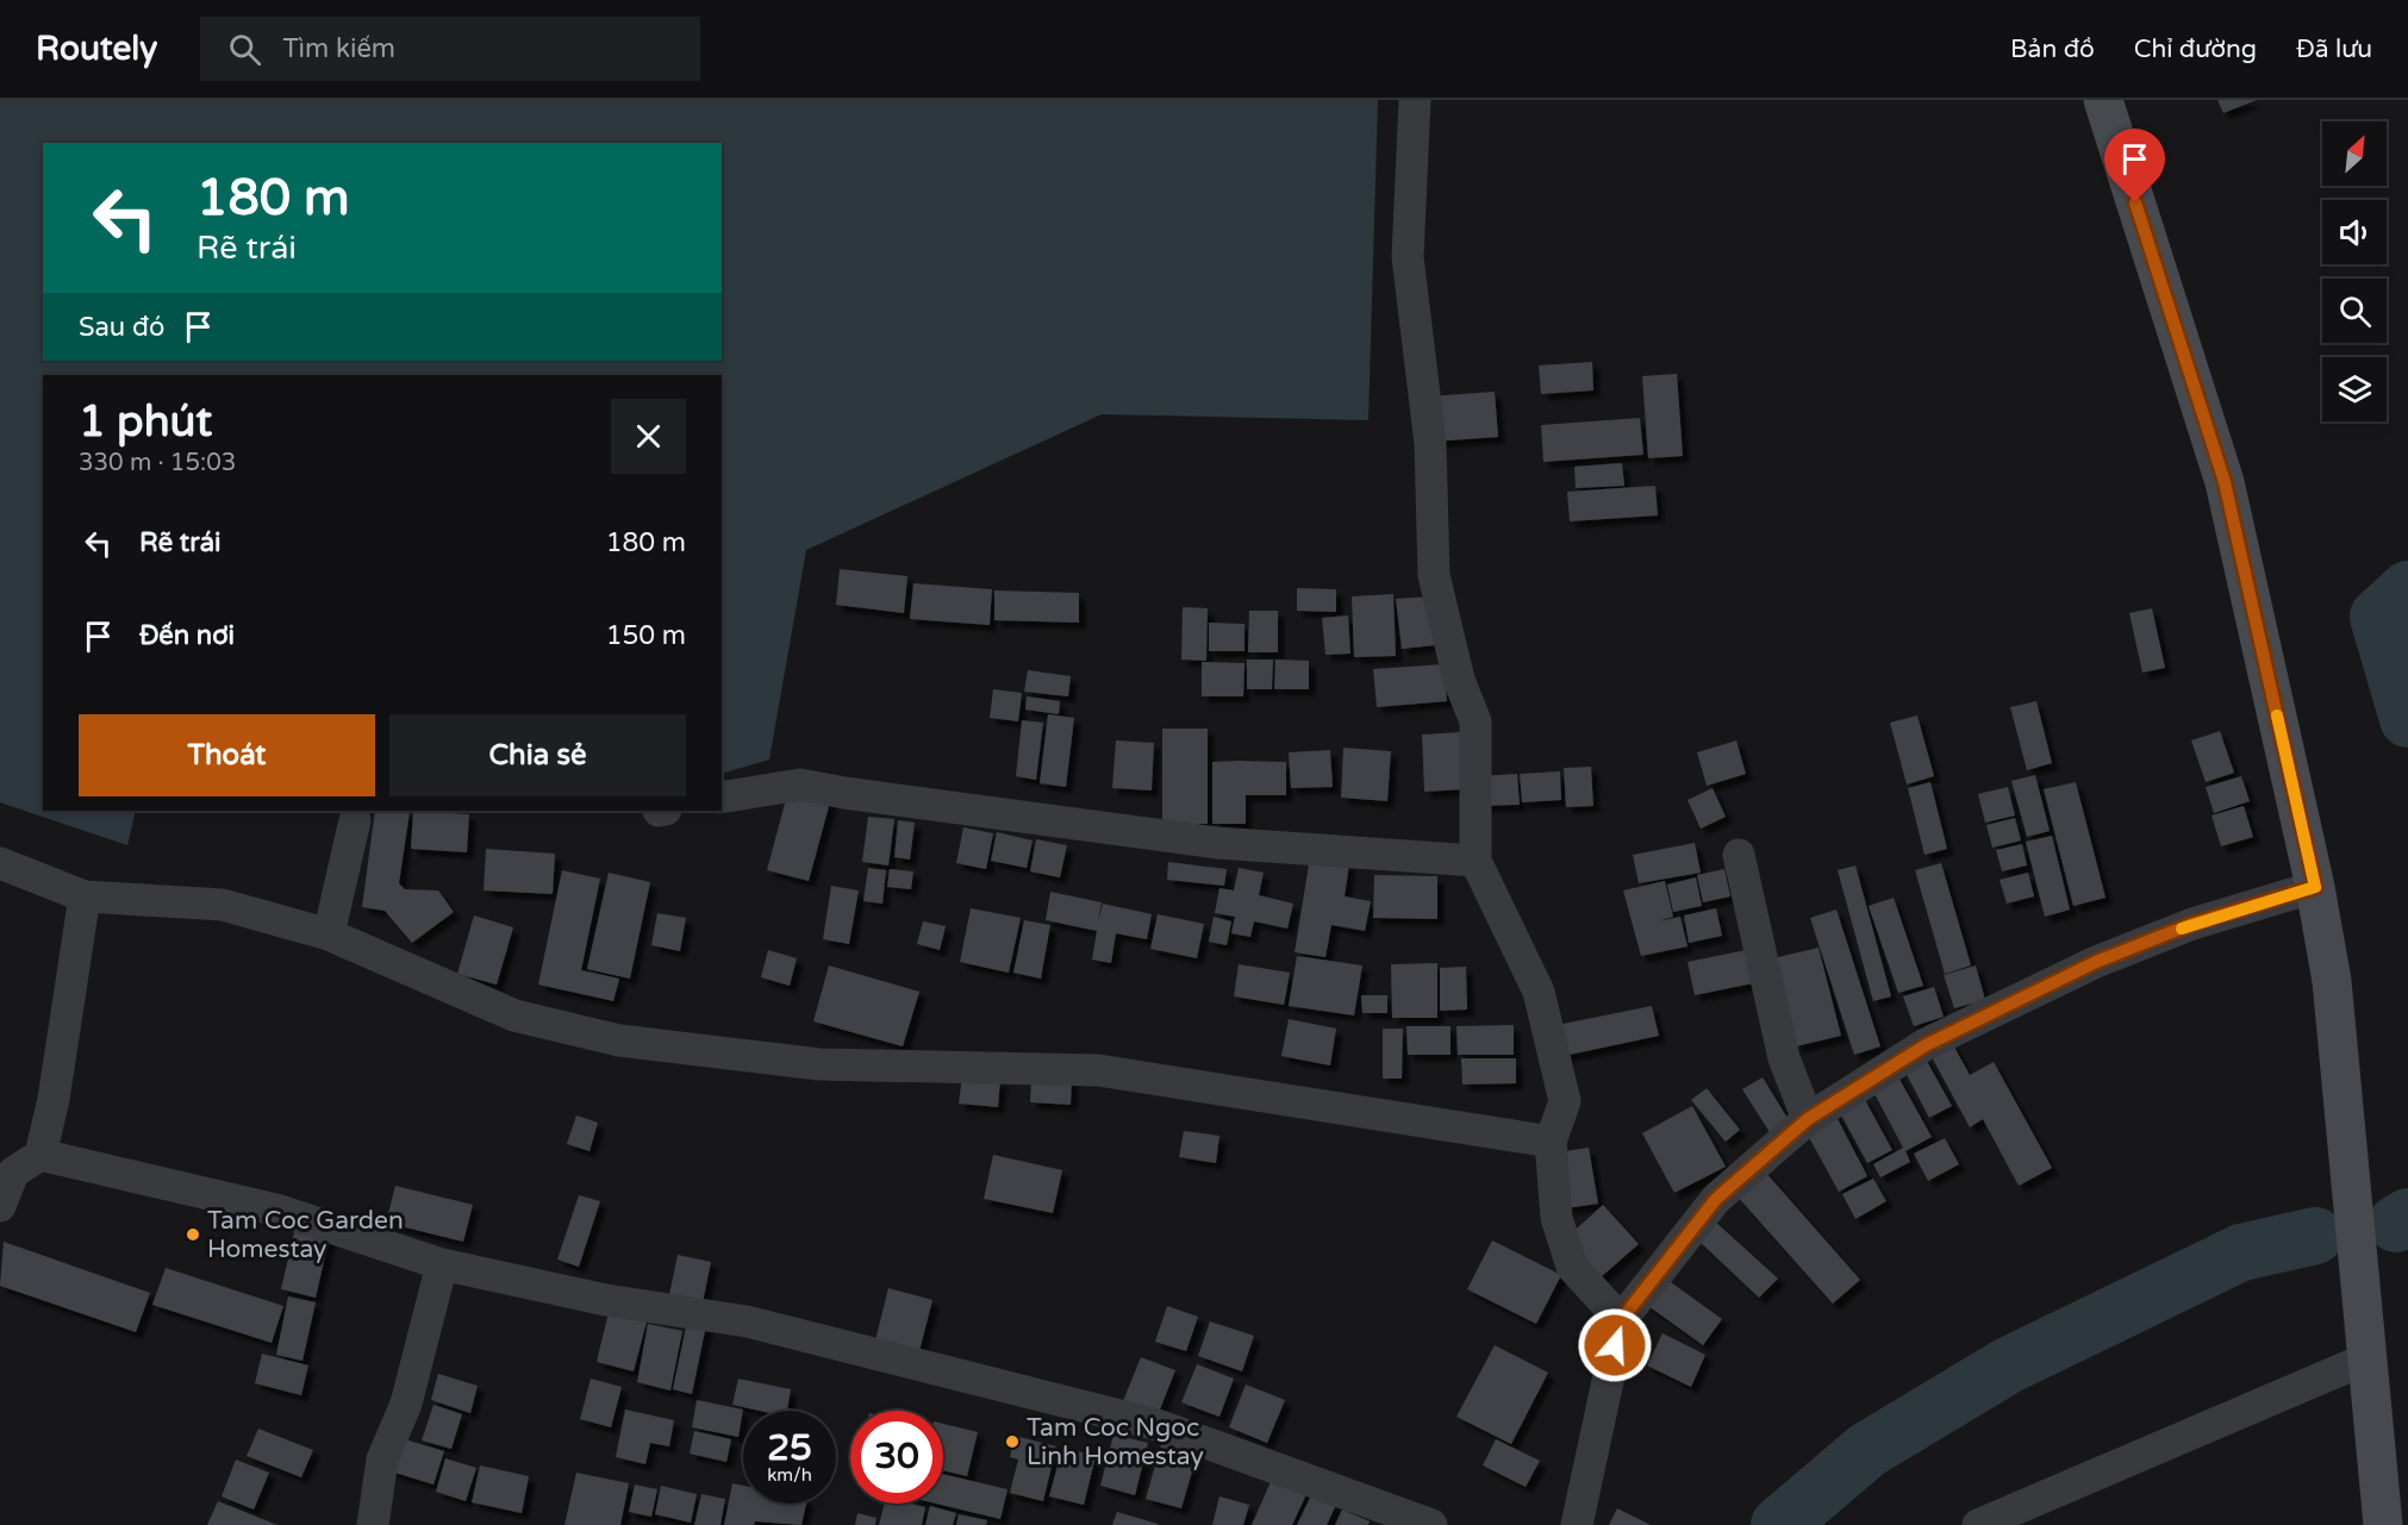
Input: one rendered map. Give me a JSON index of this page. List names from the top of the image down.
{
  "places": ["Tam Coc Garden Homestay", "Tam Coc Ngoc Linh Homestay"],
  "north": "top right",
  "page": {
    "header": "Routely",
    "search": "Tìm kiếm",
    "nav": ["Bản đồ", "Chỉ đường", "Đã lưu"],
    "turn": ["180 m", "Rẽ trái"],
    "then": "Sau đó",
    "heading": ["1 phút", "330 m · 15:03"],
    "list": [
      {
        "name": "Rẽ trái",
        "value": "180 m"
      },
      {
        "name": "Đến nơi",
        "value": "150 m"
      }
    ],
    "buttons": ["Thoát", "Chia sẻ"],
    "speed": "25 km/h",
    "limit": "30"
  }
}
